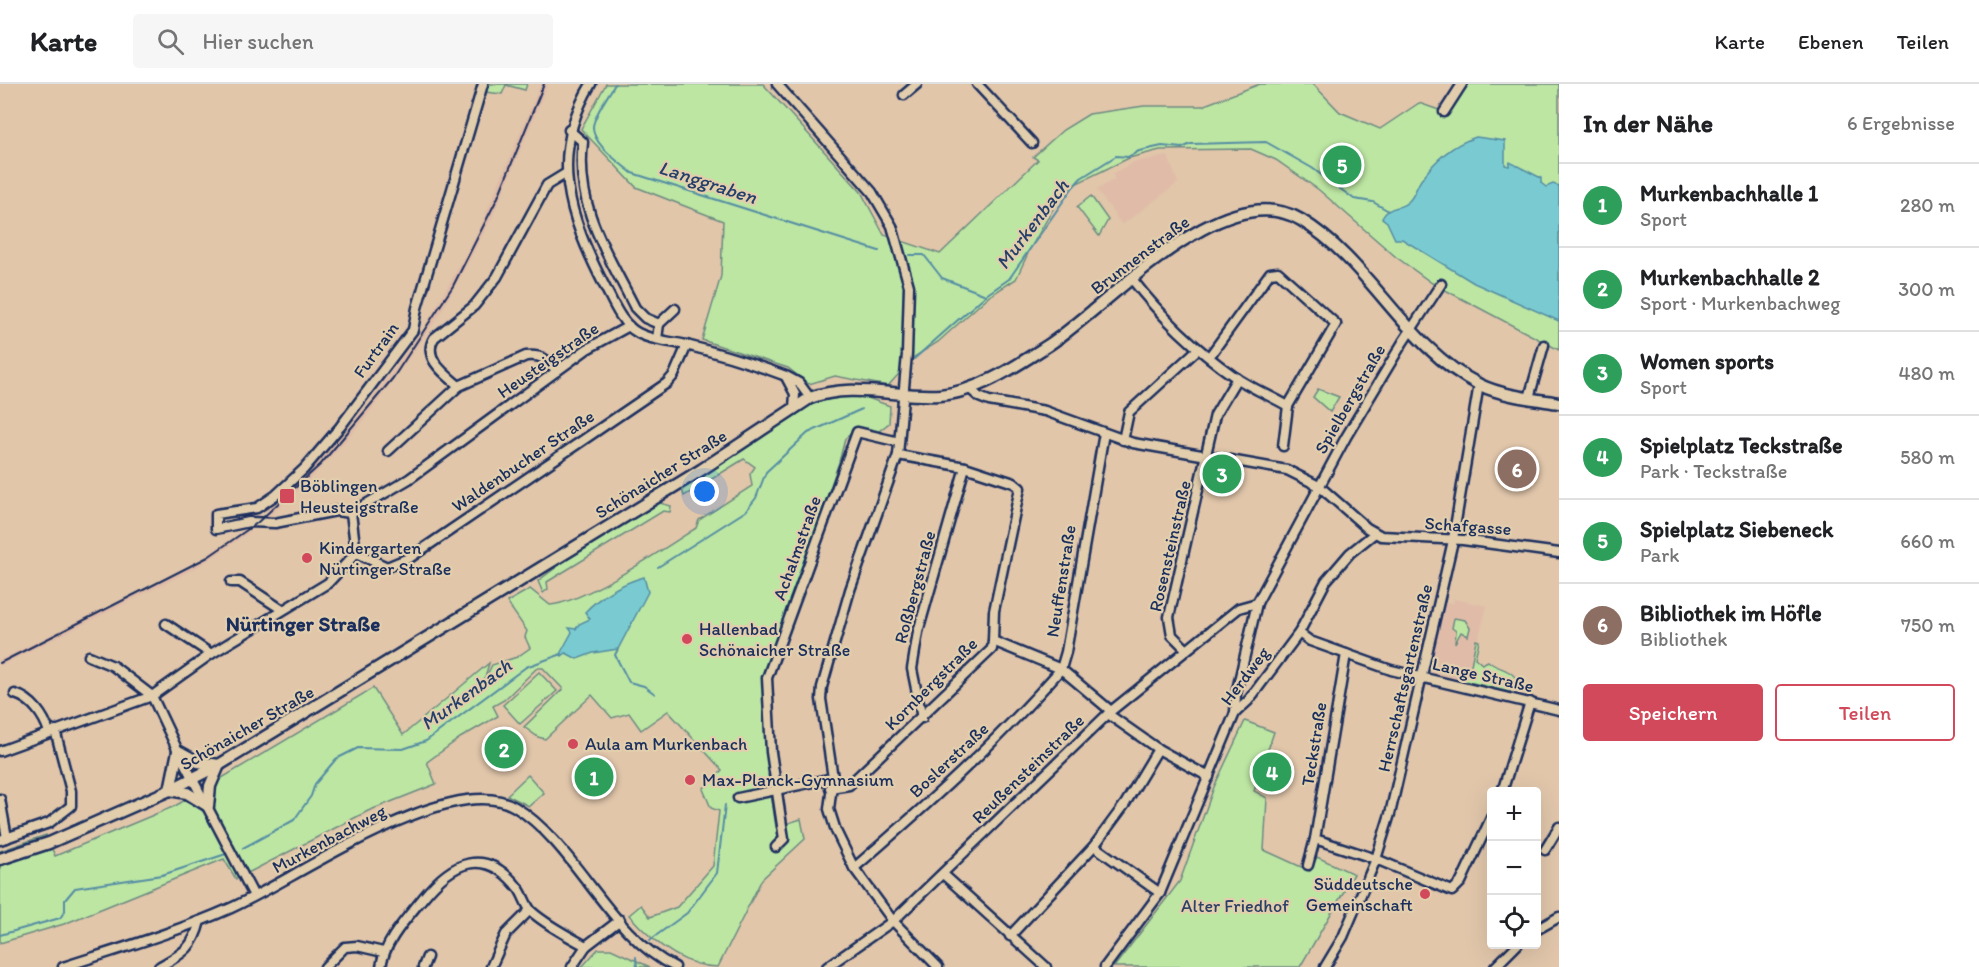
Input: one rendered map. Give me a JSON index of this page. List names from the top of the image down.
{
  "streets": {
    "main road": ["Brunnenstraße", "Schönaicher Straße"],
    "street": [
      "Furtrain",
      "Heusteigstraße",
      "Spielbergstraße",
      "Waldenbucher Straße",
      "Schafgasse",
      "Rosensteinstraße",
      "Achalmstraße",
      "Neuffenstraße",
      "Roßbergstraße",
      "Lange Straße",
      "Herdweg",
      "Herrschaftsgartenstraße",
      "Kornbergstraße",
      "Teckstraße",
      "Boslerstraße",
      "Reußensteinstraße",
      "Murkenbachweg"
    ]
  },
  "crossings": [
    ["Brunnenstraße", "Spielbergstraße"],
    ["Brunnenstraße", "Schönaicher Straße"],
    ["Brunnenstraße", "Herrschaftsgartenstraße"],
    ["Furtrain", "Heusteigstraße"],
    ["Spielbergstraße", "Herdweg"],
    ["Spielbergstraße", "Reußensteinstraße"],
    ["Schafgasse", "Herdweg"],
    ["Schafgasse", "Herrschaftsgartenstraße"],
    ["Rosensteinstraße", "Reußensteinstraße"],
    ["Neuffenstraße", "Kornbergstraße"],
    ["Neuffenstraße", "Boslerstraße"],
    ["Roßbergstraße", "Kornbergstraße"],
    ["Lange Straße", "Herdweg"],
    ["Lange Straße", "Herrschaftsgartenstraße"],
    ["Lange Straße", "Teckstraße"],
    ["Kornbergstraße", "Boslerstraße"]
  ],
  "districts": ["Nürtinger Straße"],
  "water": ["Langgraben", "Murkenbach"],
  "parks": ["Alter Friedhof"],
  "places": {
    "transit": ["Böblingen Heusteigstraße"],
    "other": [
      "Kindergarten Nürtinger Straße",
      "Hallenbad Schönaicher Straße",
      "Aula am Murkenbach",
      "Max-Planck-Gymnasium",
      "Süddeutsche Gemeinschaft"
    ]
  },
  "page": {
    "header": "Karte",
    "search": "Hier suchen",
    "nav": ["Karte", "Ebenen", "Teilen"],
    "heading": ["In der Nähe", "6 Ergebnisse"],
    "pins": [
      "5",
      "6",
      "3",
      "2",
      "4",
      "1"
    ],
    "list": [
      {
        "mark": "1",
        "name": "Murkenbachhalle 1",
        "note": "Sport",
        "value": "280 m"
      },
      {
        "mark": "2",
        "name": "Murkenbachhalle 2",
        "note": "Sport · Murkenbachweg",
        "value": "300 m"
      },
      {
        "mark": "3",
        "name": "Women sports",
        "note": "Sport",
        "value": "480 m"
      },
      {
        "mark": "4",
        "name": "Spielplatz Teckstraße",
        "note": "Park · Teckstraße",
        "value": "580 m"
      },
      {
        "mark": "5",
        "name": "Spielplatz Siebeneck",
        "note": "Park",
        "value": "660 m"
      },
      {
        "mark": "6",
        "name": "Bibliothek im Höfle",
        "note": "Bibliothek",
        "value": "750 m"
      }
    ],
    "buttons": ["Speichern", "Teilen"],
    "map_buttons": ["+", "−"]
  }
}
